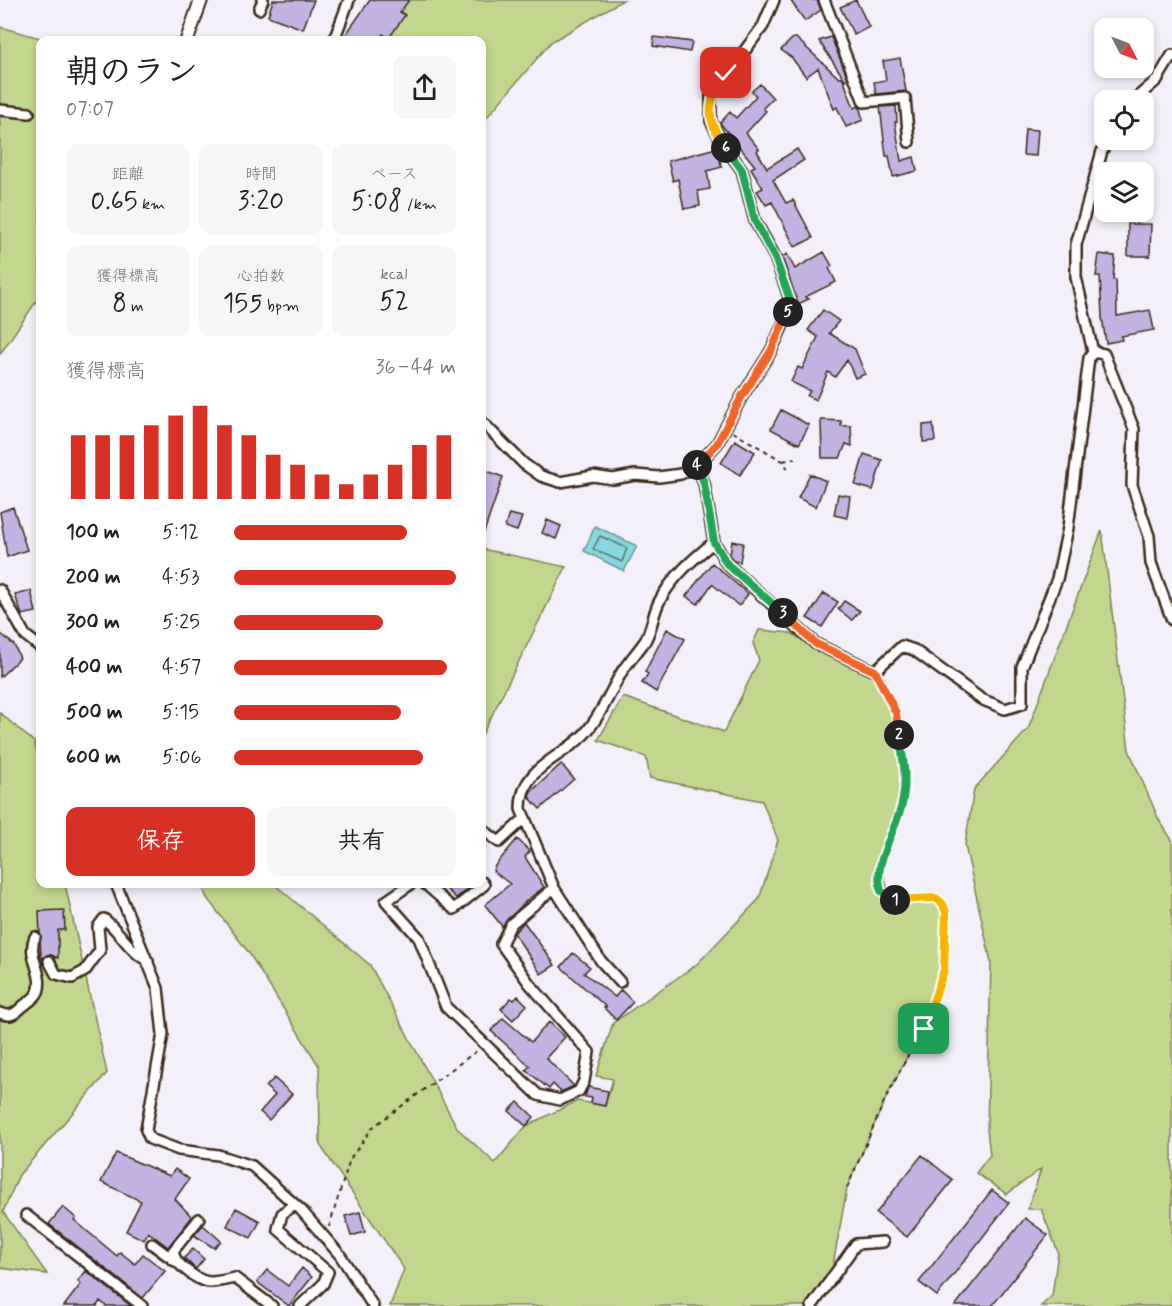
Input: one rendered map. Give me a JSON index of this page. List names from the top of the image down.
{
  "north": "bottom right",
  "page": {
    "heading": ["朝のラン", "07:07"],
    "pins": [
      "6",
      "5",
      "4",
      "3",
      "2",
      "1"
    ],
    "stats": [
      ["距離", "0.65 km"],
      ["時間", "3:20"],
      ["ペース", "5:08 /km"],
      ["獲得標高", "8 m"],
      ["心拍数", "155 bpm"],
      ["kcal", "52"]
    ],
    "chart": ["獲得標高", "36–44 m"],
    "list": [
      {
        "name": "100 m",
        "note": "5:12"
      },
      {
        "name": "200 m",
        "note": "4:53"
      },
      {
        "name": "300 m",
        "note": "5:25"
      },
      {
        "name": "400 m",
        "note": "4:57"
      },
      {
        "name": "500 m",
        "note": "5:15"
      },
      {
        "name": "600 m",
        "note": "5:06"
      }
    ],
    "buttons": ["保存", "共有"]
  }
}
